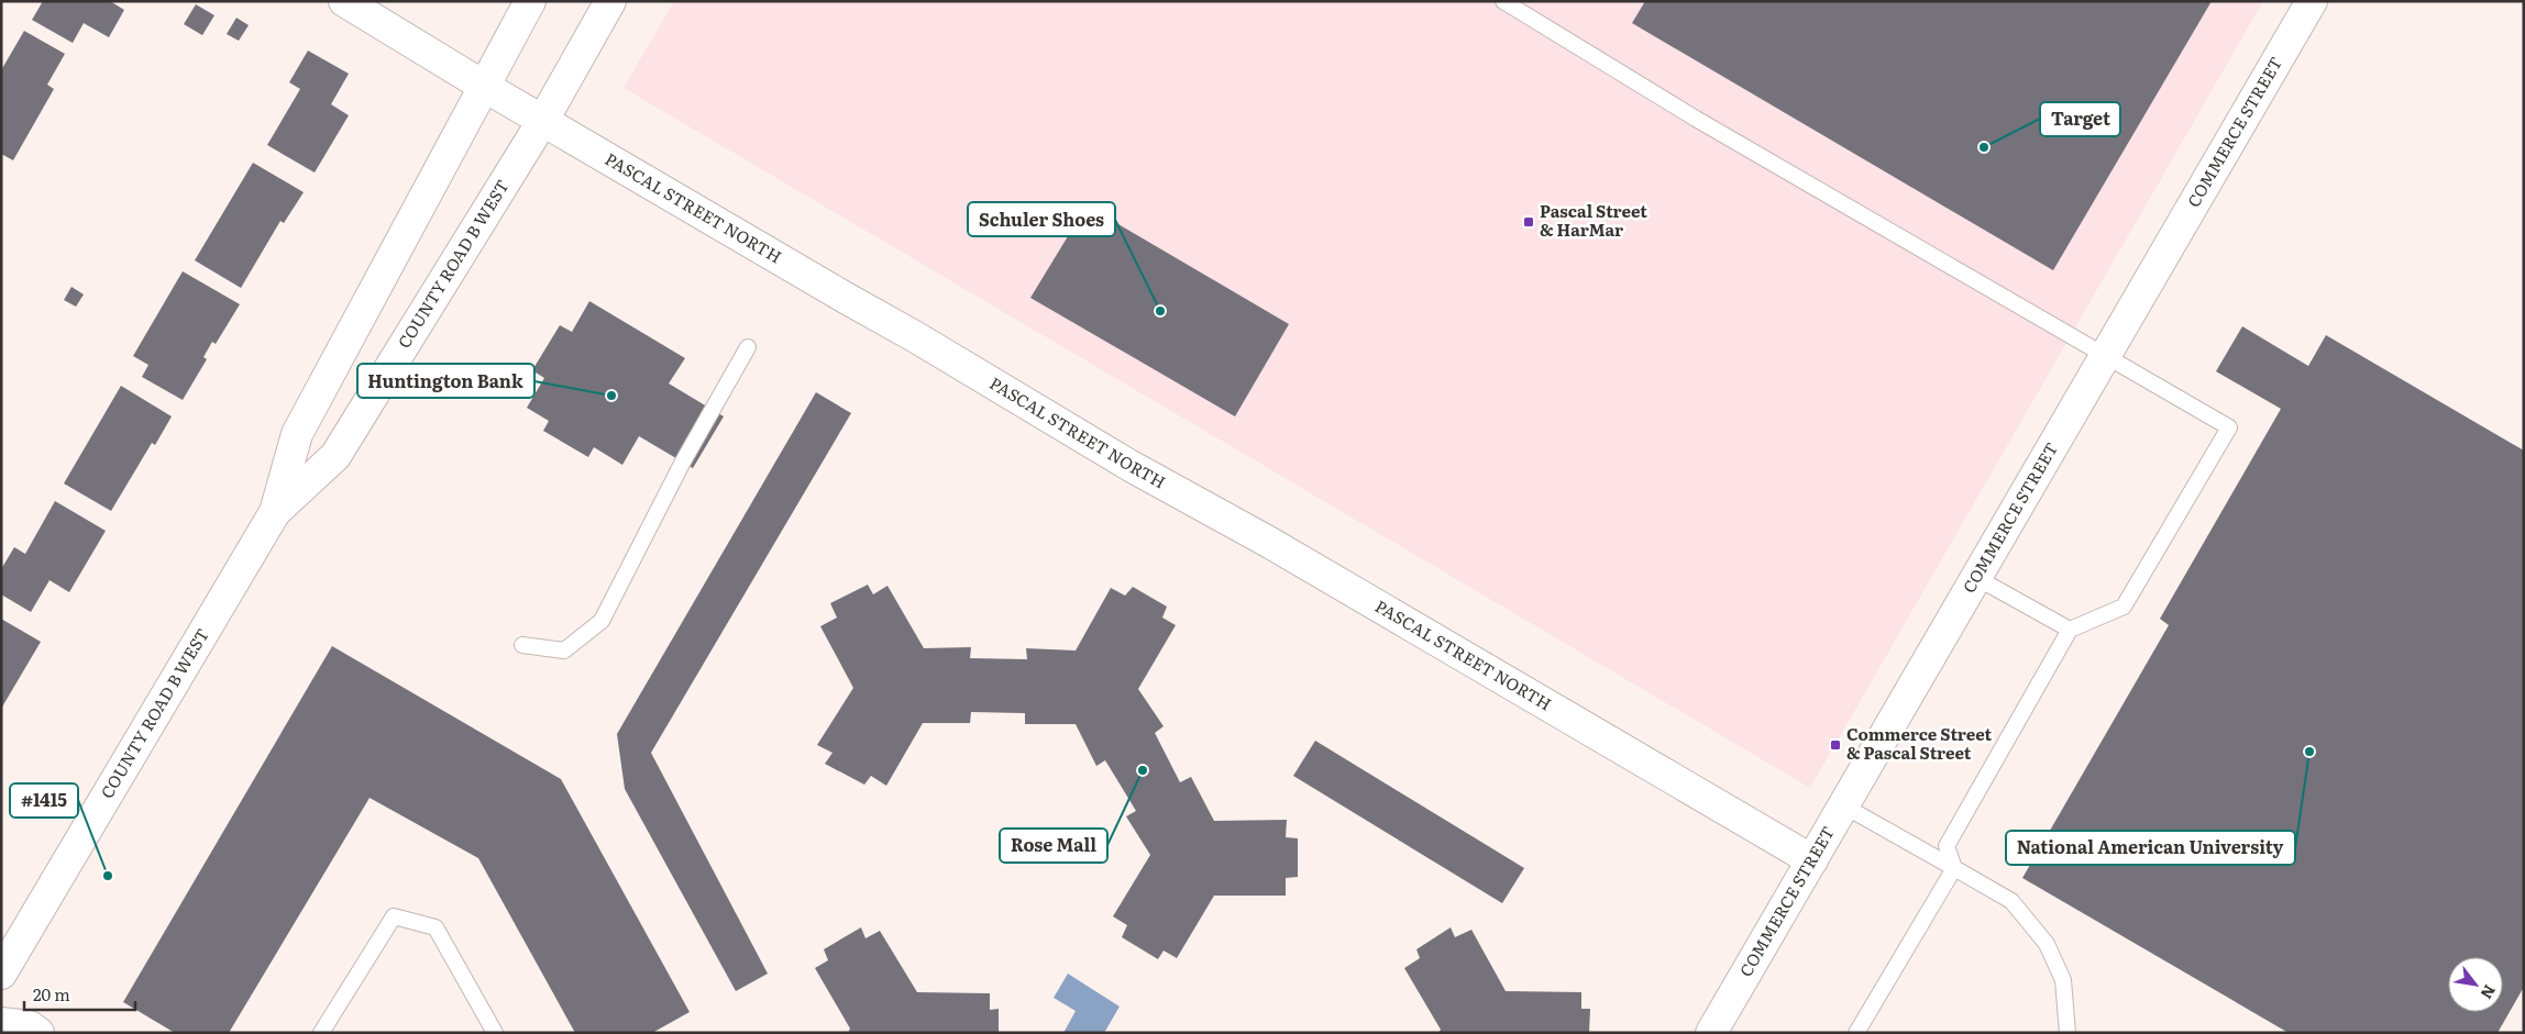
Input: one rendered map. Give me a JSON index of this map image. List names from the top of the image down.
{
  "streets": {
    "street": ["COMMERCE STREET", "PASCAL STREET NORTH", "COUNTY ROAD B WEST"]
  },
  "crossings": [
    ["COMMERCE STREET", "PASCAL STREET NORTH"],
    ["PASCAL STREET NORTH", "COUNTY ROAD B WEST"]
  ],
  "places": {
    "other": [
      "Target",
      "Schuler Shoes",
      "Huntington Bank",
      "National American University",
      "Rose Mall",
      "#1415"
    ],
    "transit": ["Pascal Street & HarMar", "Commerce Street & Pascal Street"]
  },
  "scale_bar": "20 m",
  "north": "bottom right"
}
